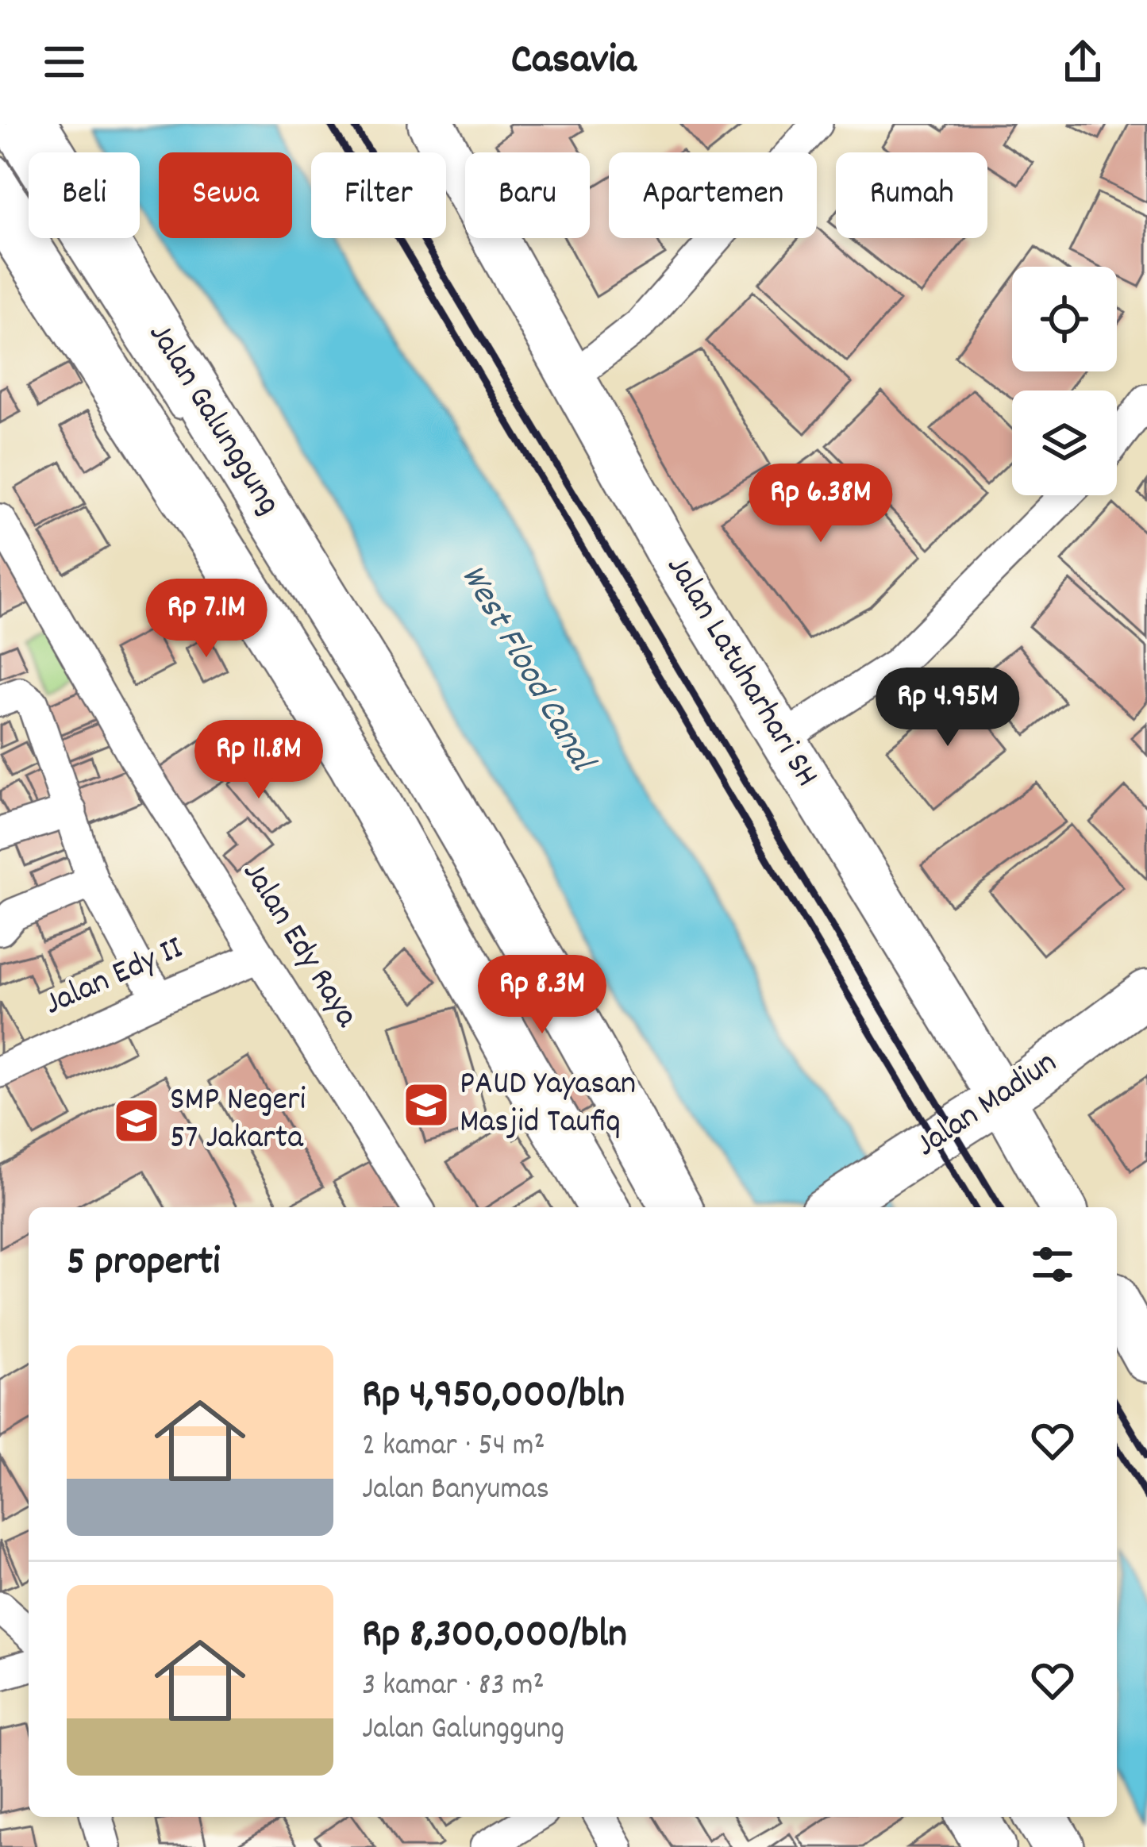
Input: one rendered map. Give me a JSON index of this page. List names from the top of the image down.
{
  "streets": {
    "main road": ["Jalan Galunggung"],
    "street": [
      "Jalan Latuharhari SH",
      "Jalan Edy Raya",
      "Jalan Edy II",
      "Jalan Madiun"
    ]
  },
  "crossings": [
    ["Jalan Latuharhari SH", "Jalan Madiun"],
    ["Jalan Edy Raya", "Jalan Edy II"]
  ],
  "water": ["West Flood Canal"],
  "places": {
    "school or university": ["PAUD Yayasan Masjid Taufiq", "SMP Negeri 57 Jakarta"]
  },
  "page": {
    "header": "Casavia",
    "chip": [
      "Beli",
      "Sewa",
      "Filter",
      "Baru",
      "Apartemen",
      "Rumah"
    ],
    "price": [
      "Rp 6.38M",
      "Rp 7.1M",
      "Rp 4.95M",
      "Rp 11.8M",
      "Rp 8.3M"
    ],
    "heading": "5 properti",
    "list": [
      {
        "name": "Rp 4,950,000/bln",
        "note": "2 kamar · 54 m² · Jalan Banyumas"
      },
      {
        "name": "Rp 8,300,000/bln",
        "note": "3 kamar · 83 m² · Jalan Galunggung"
      }
    ]
  }
}
